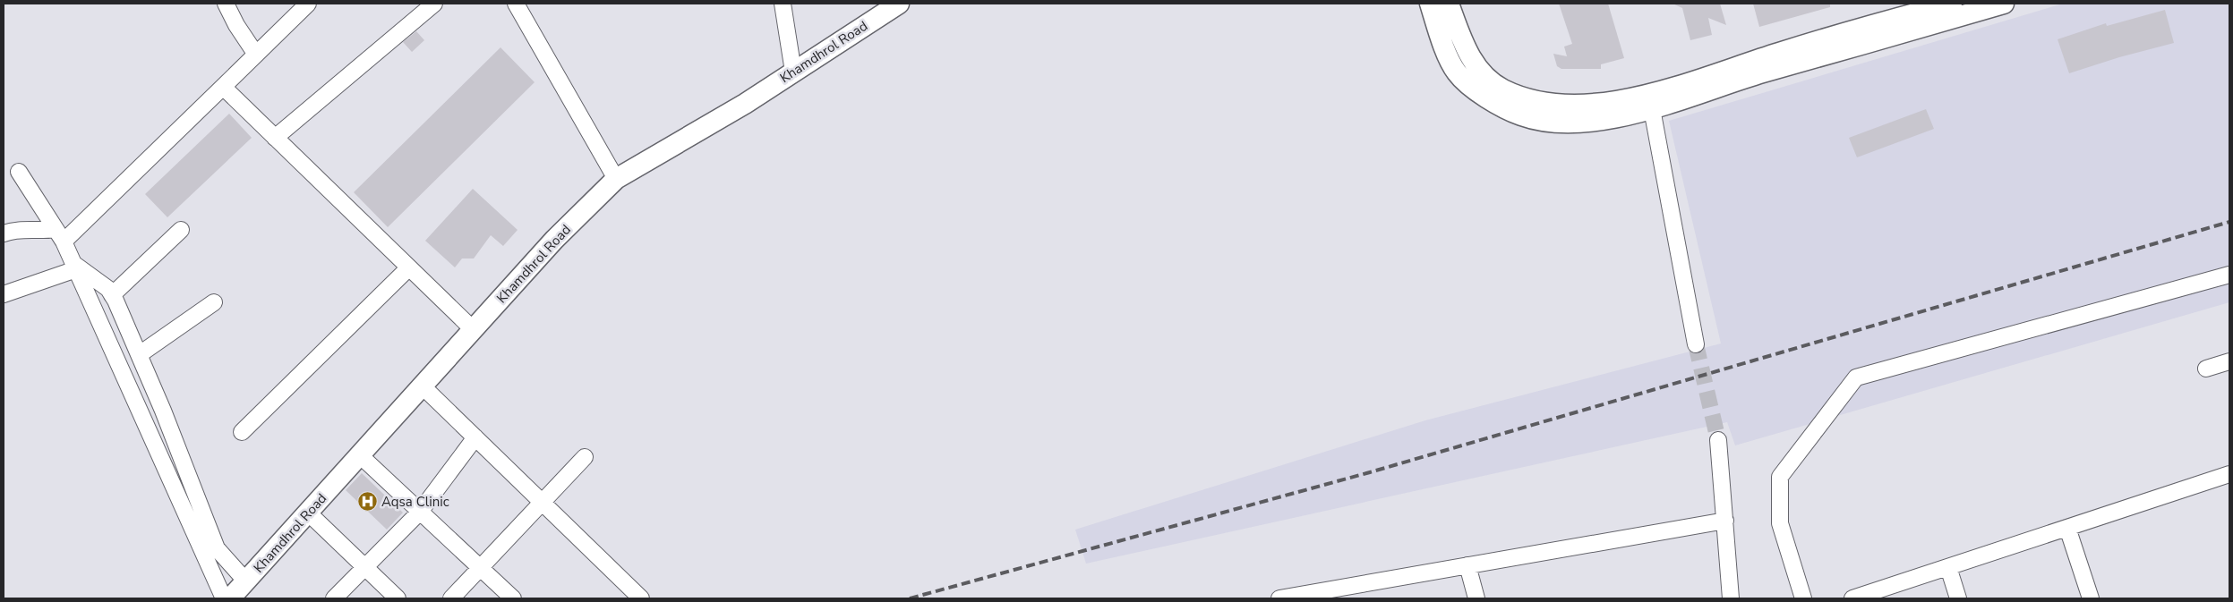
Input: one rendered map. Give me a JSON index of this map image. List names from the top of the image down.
{
  "streets": {
    "main road": ["Khamdhrol Road"]
  },
  "places": {
    "hospital": ["Aqsa Clinic"]
  }
}
